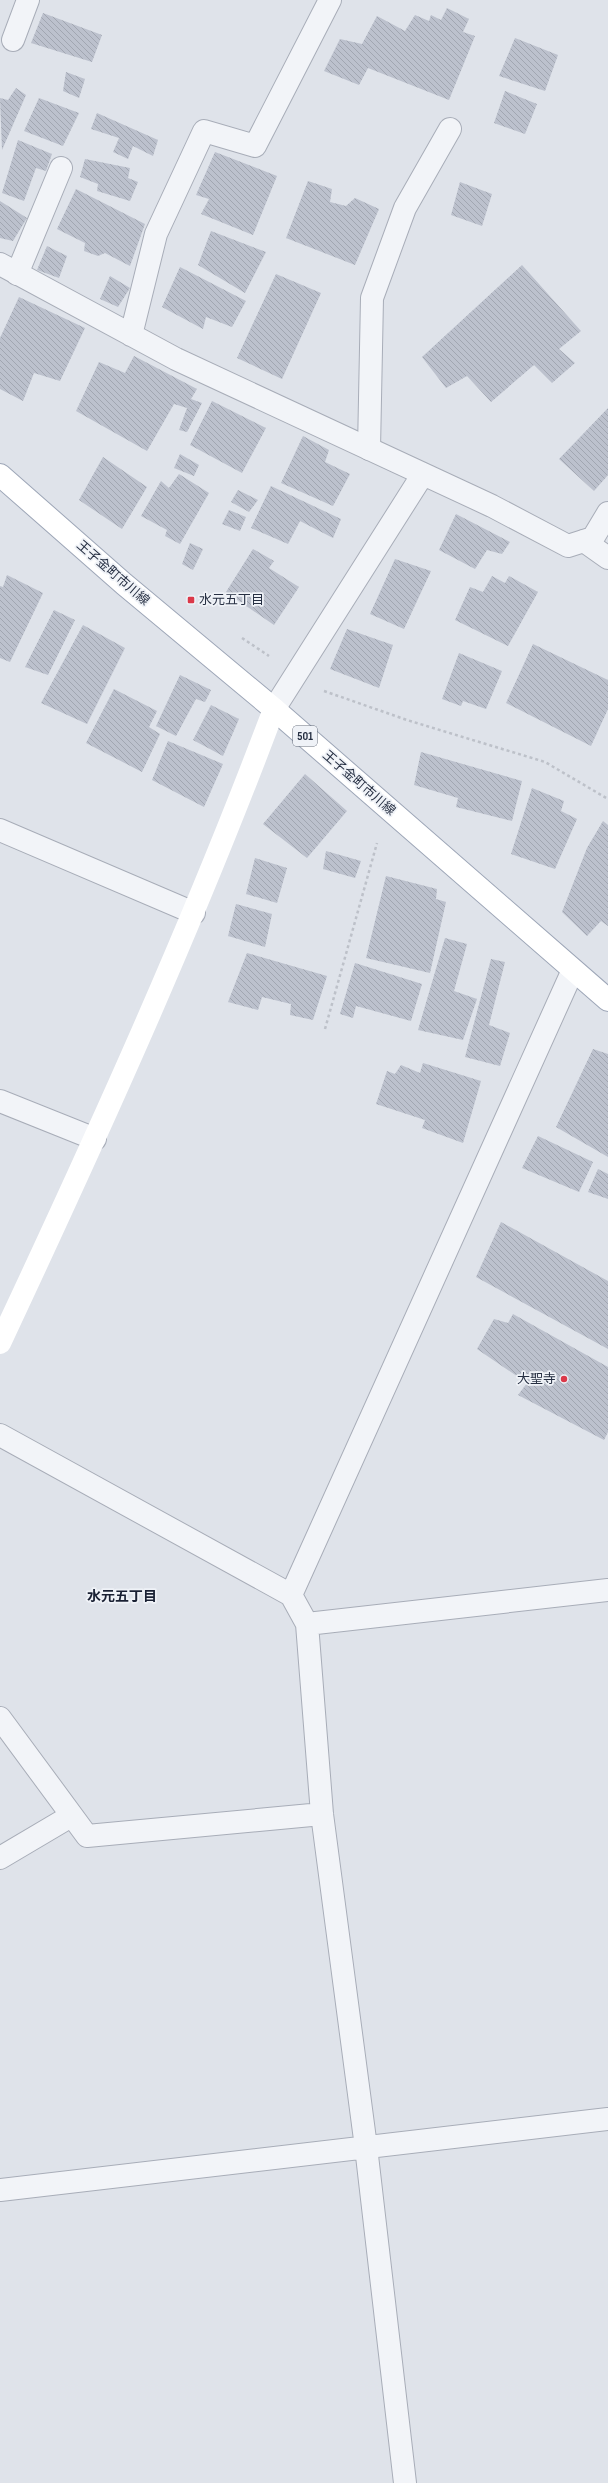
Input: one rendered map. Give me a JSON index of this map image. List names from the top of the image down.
{
  "streets": {
    "main road": ["王子金町市川線", "501"]
  },
  "districts": ["水元五丁目"],
  "places": {
    "transit": ["水元五丁目"],
    "other": ["大聖寺"]
  }
}
